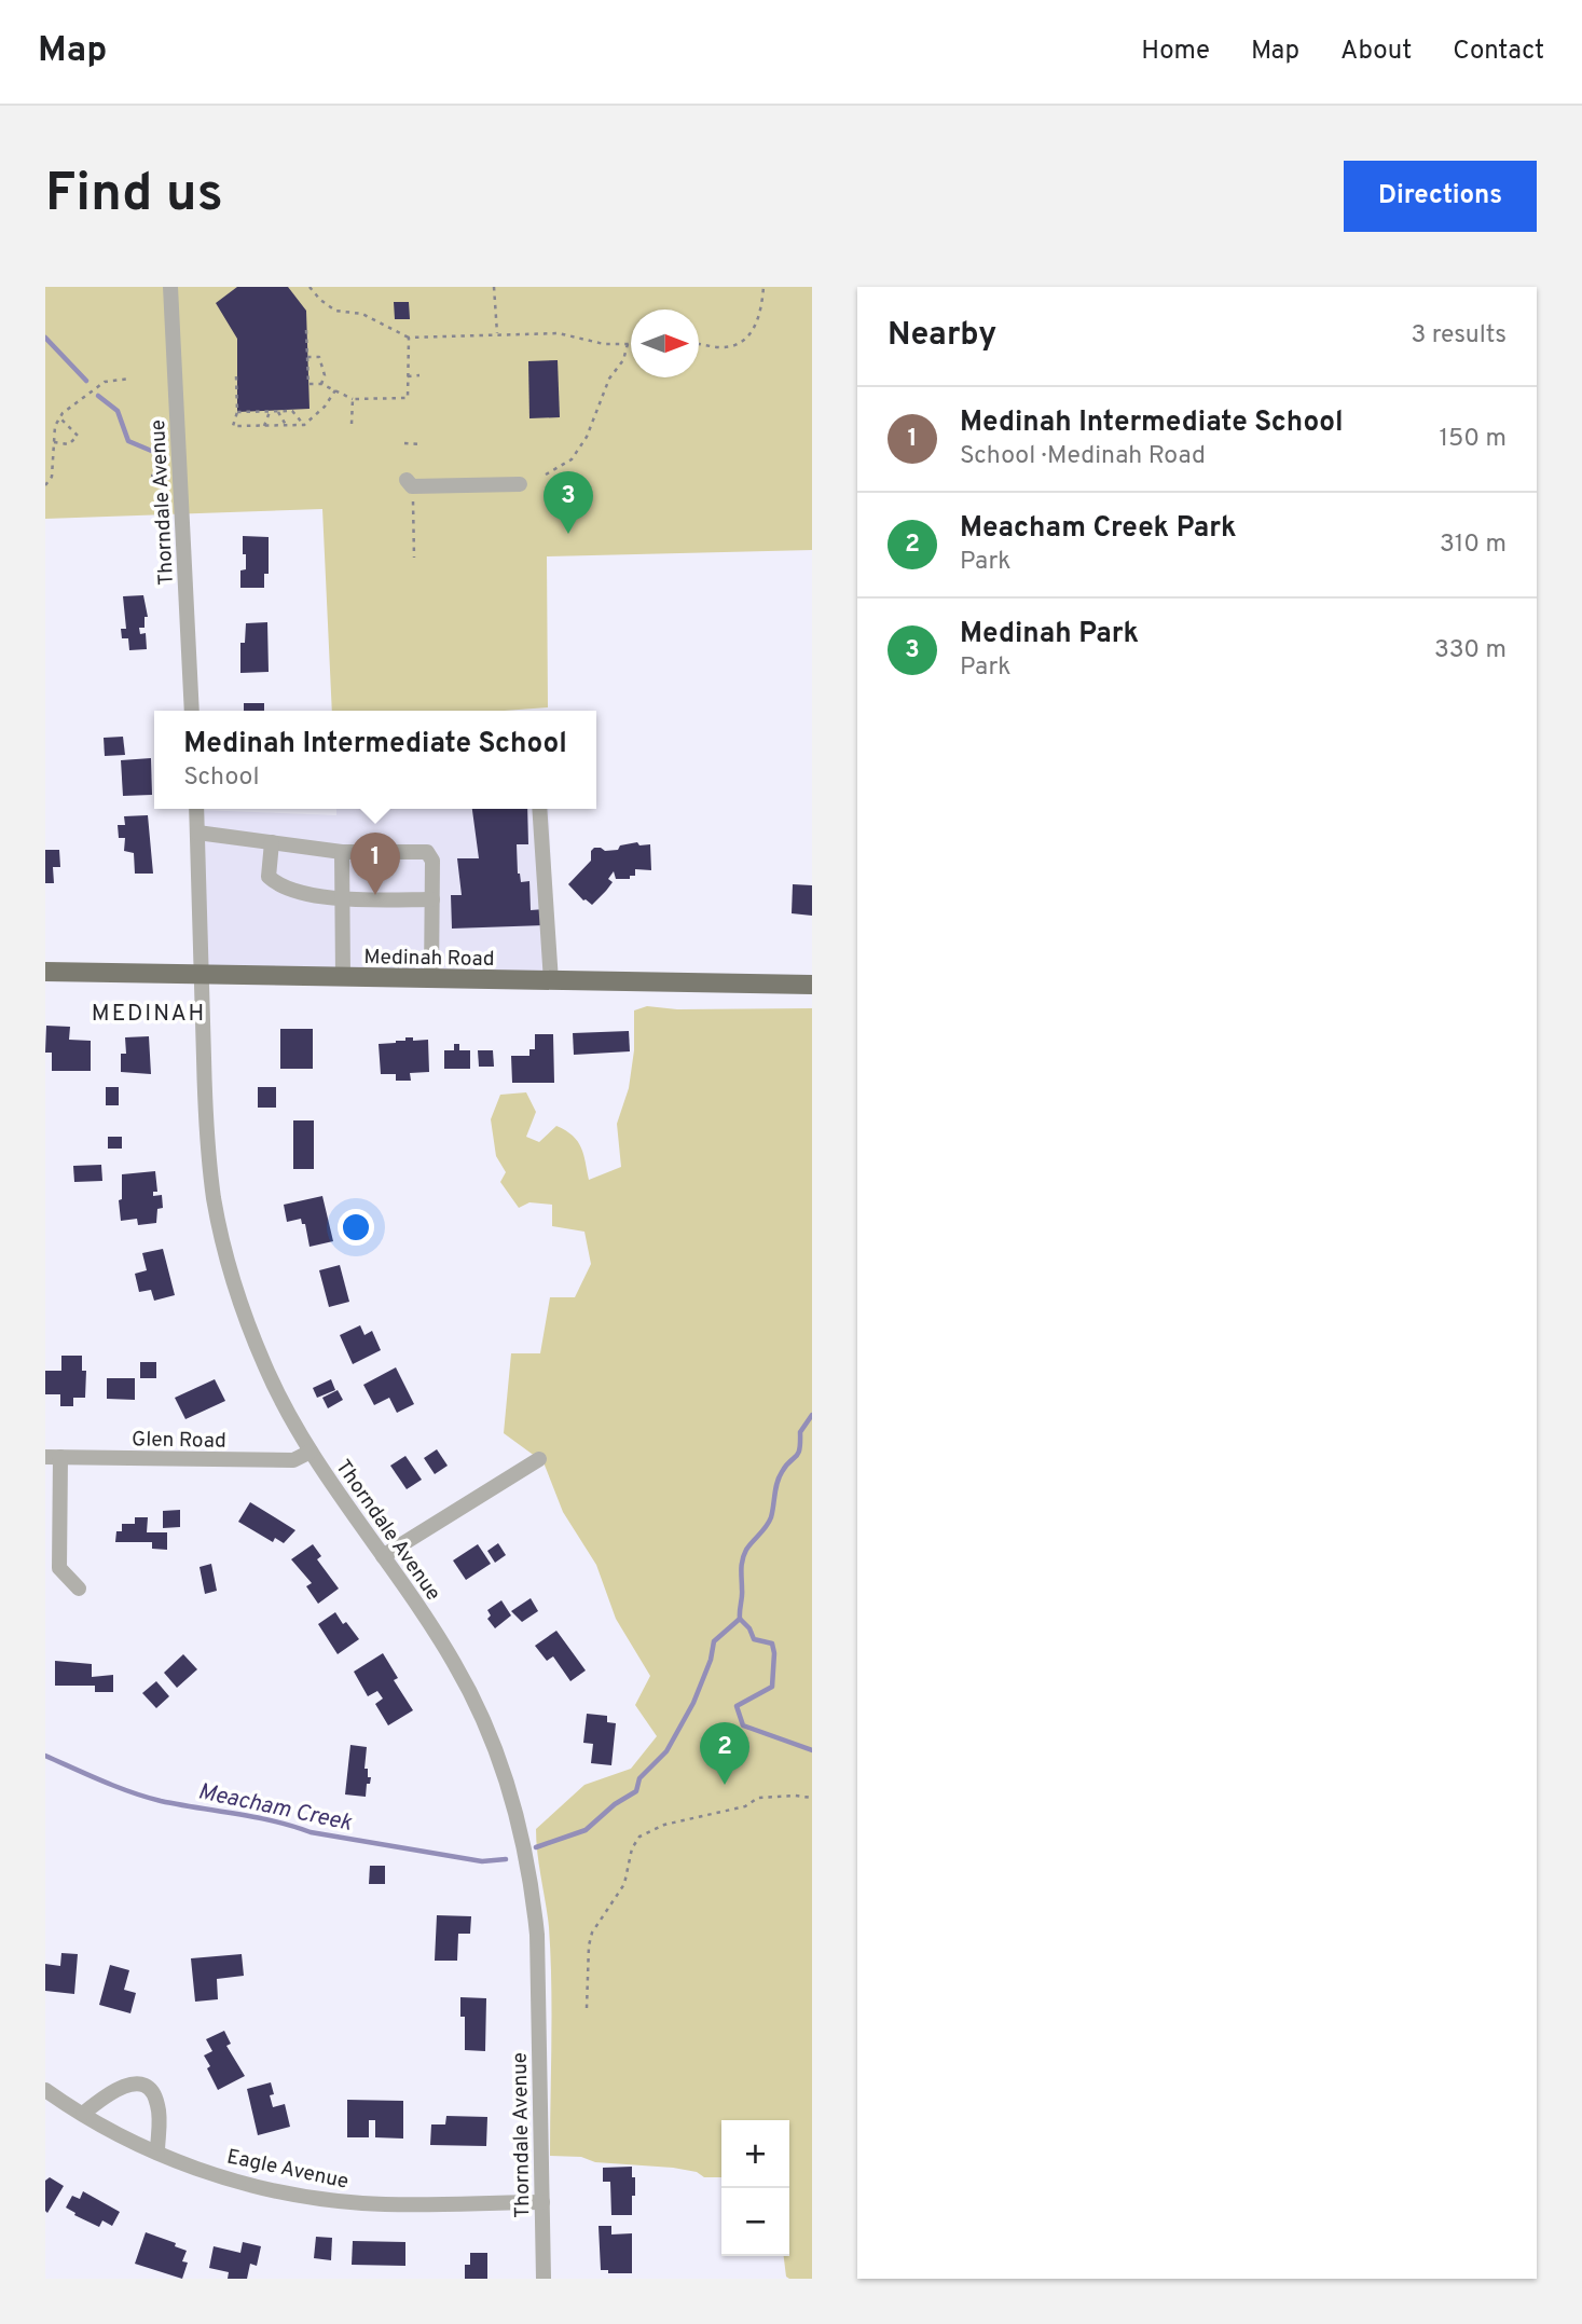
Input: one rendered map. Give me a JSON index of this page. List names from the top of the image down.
{
  "streets": {
    "main road": ["Medinah Road"],
    "street": ["Thorndale Avenue", "Glen Road", "Eagle Avenue"]
  },
  "crossings": [
    ["Thorndale Avenue", "Medinah Road"],
    ["Thorndale Avenue", "Glen Road"],
    ["Thorndale Avenue", "Eagle Avenue"]
  ],
  "districts": ["MEDINAH"],
  "water": ["Meacham Creek"],
  "north": "right",
  "page": {
    "header": "Map",
    "nav": [
      "Home",
      "Map",
      "About",
      "Contact"
    ],
    "buttons": "Directions",
    "title": "Find us",
    "heading": ["Nearby", "3 results"],
    "list": [
      {
        "mark": "1",
        "name": "Medinah Intermediate School",
        "note": "School · Medinah Road",
        "value": "150 m"
      },
      {
        "mark": "2",
        "name": "Meacham Creek Park",
        "note": "Park",
        "value": "310 m"
      },
      {
        "mark": "3",
        "name": "Medinah Park",
        "note": "Park",
        "value": "330 m"
      }
    ],
    "pins": ["3", "1", "2"],
    "popup": ["Medinah Intermediate School", "School"],
    "map_buttons": ["+", "−"]
  }
}
